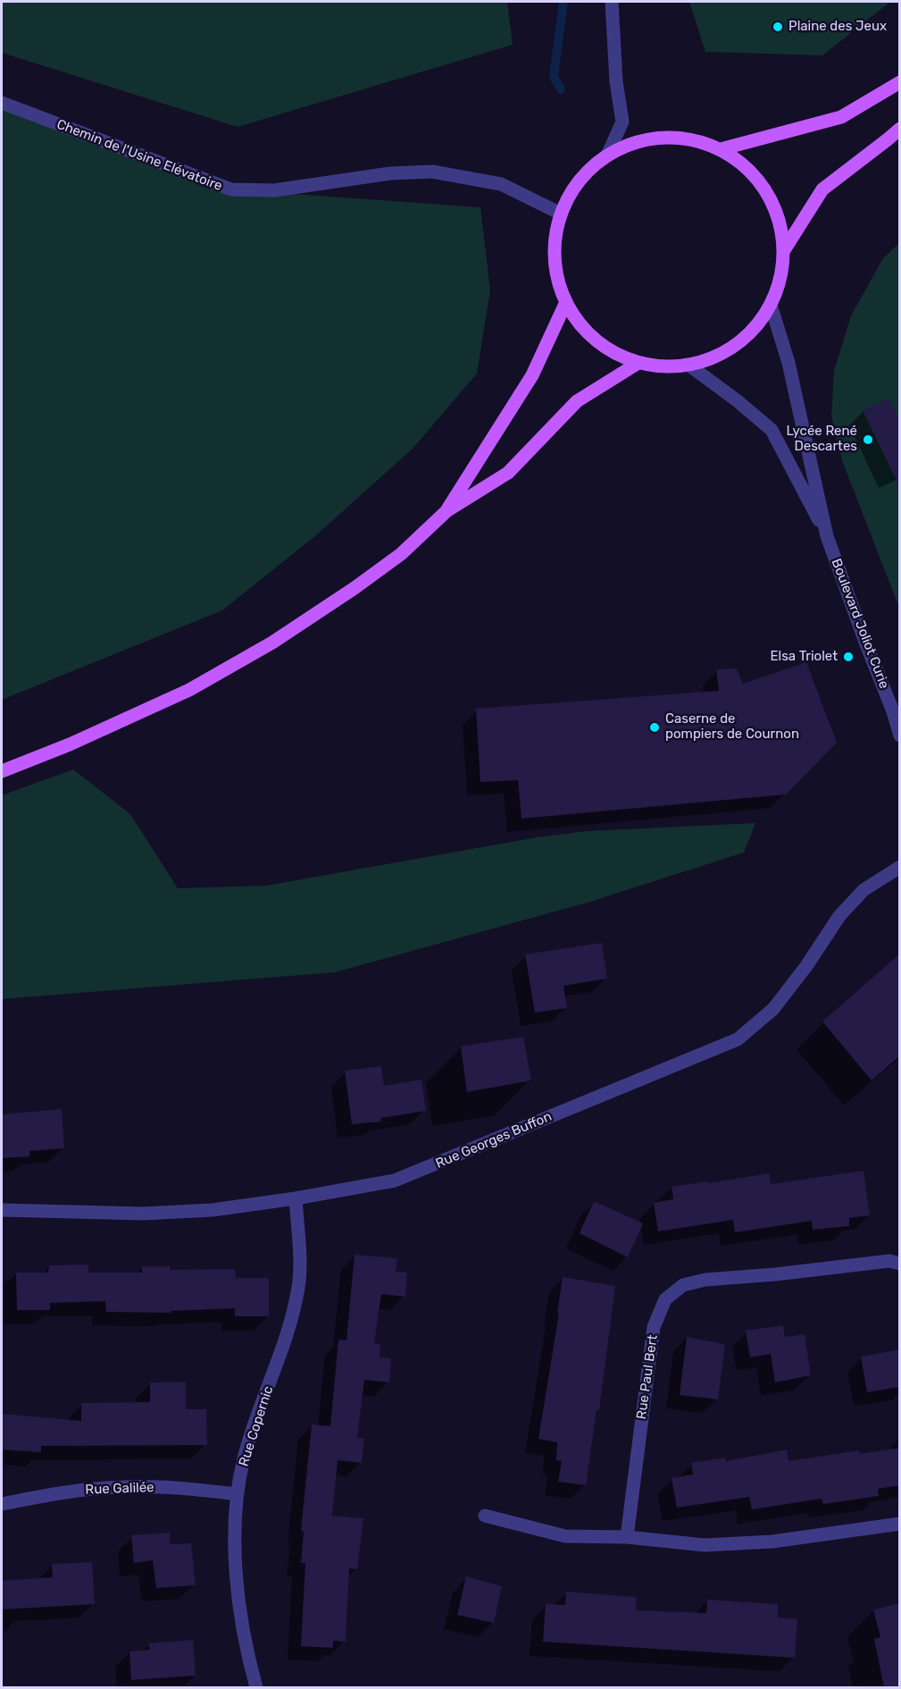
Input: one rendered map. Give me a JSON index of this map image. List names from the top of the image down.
{
  "streets": {
    "street": [
      "Chemin de l'Usine Elévatoire",
      "Boulevard Joliot Curie",
      "Rue Georges Buffon",
      "Rue Paul Bert",
      "Rue Copernic",
      "Rue Galilée"
    ]
  },
  "crossings": [
    ["Rue Georges Buffon", "Rue Copernic"],
    ["Rue Copernic", "Rue Galilée"]
  ],
  "places": [
    "Plaine des Jeux",
    "Lycée René Descartes",
    "Elsa Triolet",
    "Caserne de pompiers de Cournon"
  ]
}
